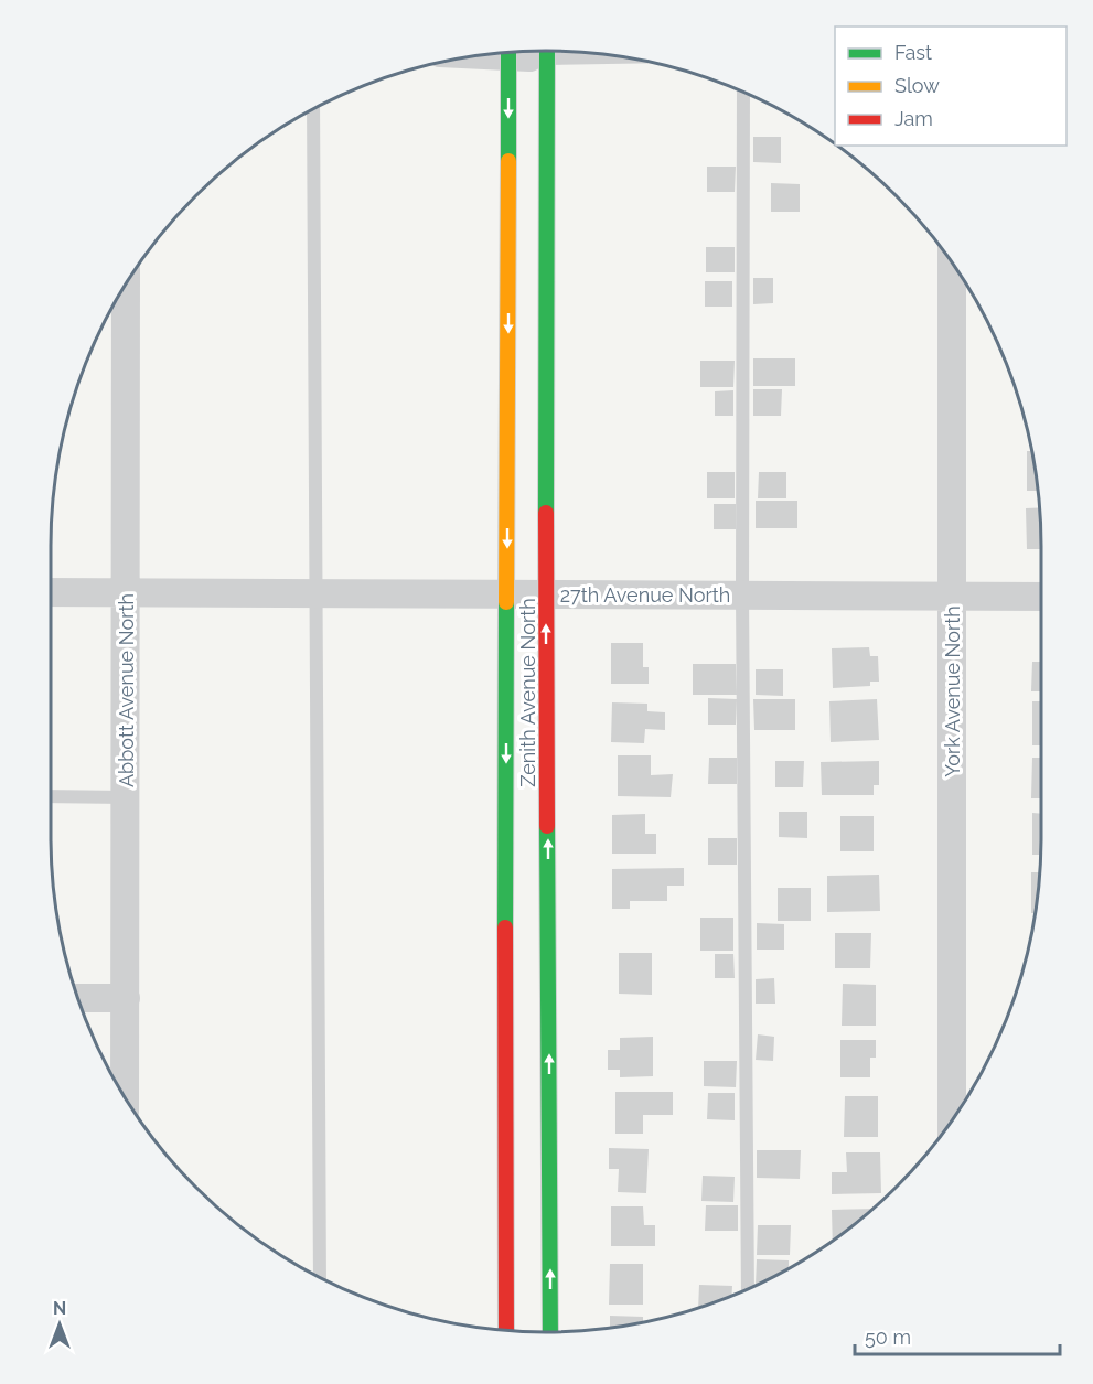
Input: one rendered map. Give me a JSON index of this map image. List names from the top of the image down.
{
  "streets": {
    "street": [
      "27th Avenue North",
      "Abbott Avenue North",
      "York Avenue North",
      "Zenith Avenue North"
    ]
  },
  "crossings": [
    ["27th Avenue North", "Abbott Avenue North"],
    ["27th Avenue North", "York Avenue North"],
    ["27th Avenue North", "Zenith Avenue North"]
  ],
  "legend": ["Fast", "Slow", "Jam"],
  "scale_bar": "50 m",
  "north": "top"
}
